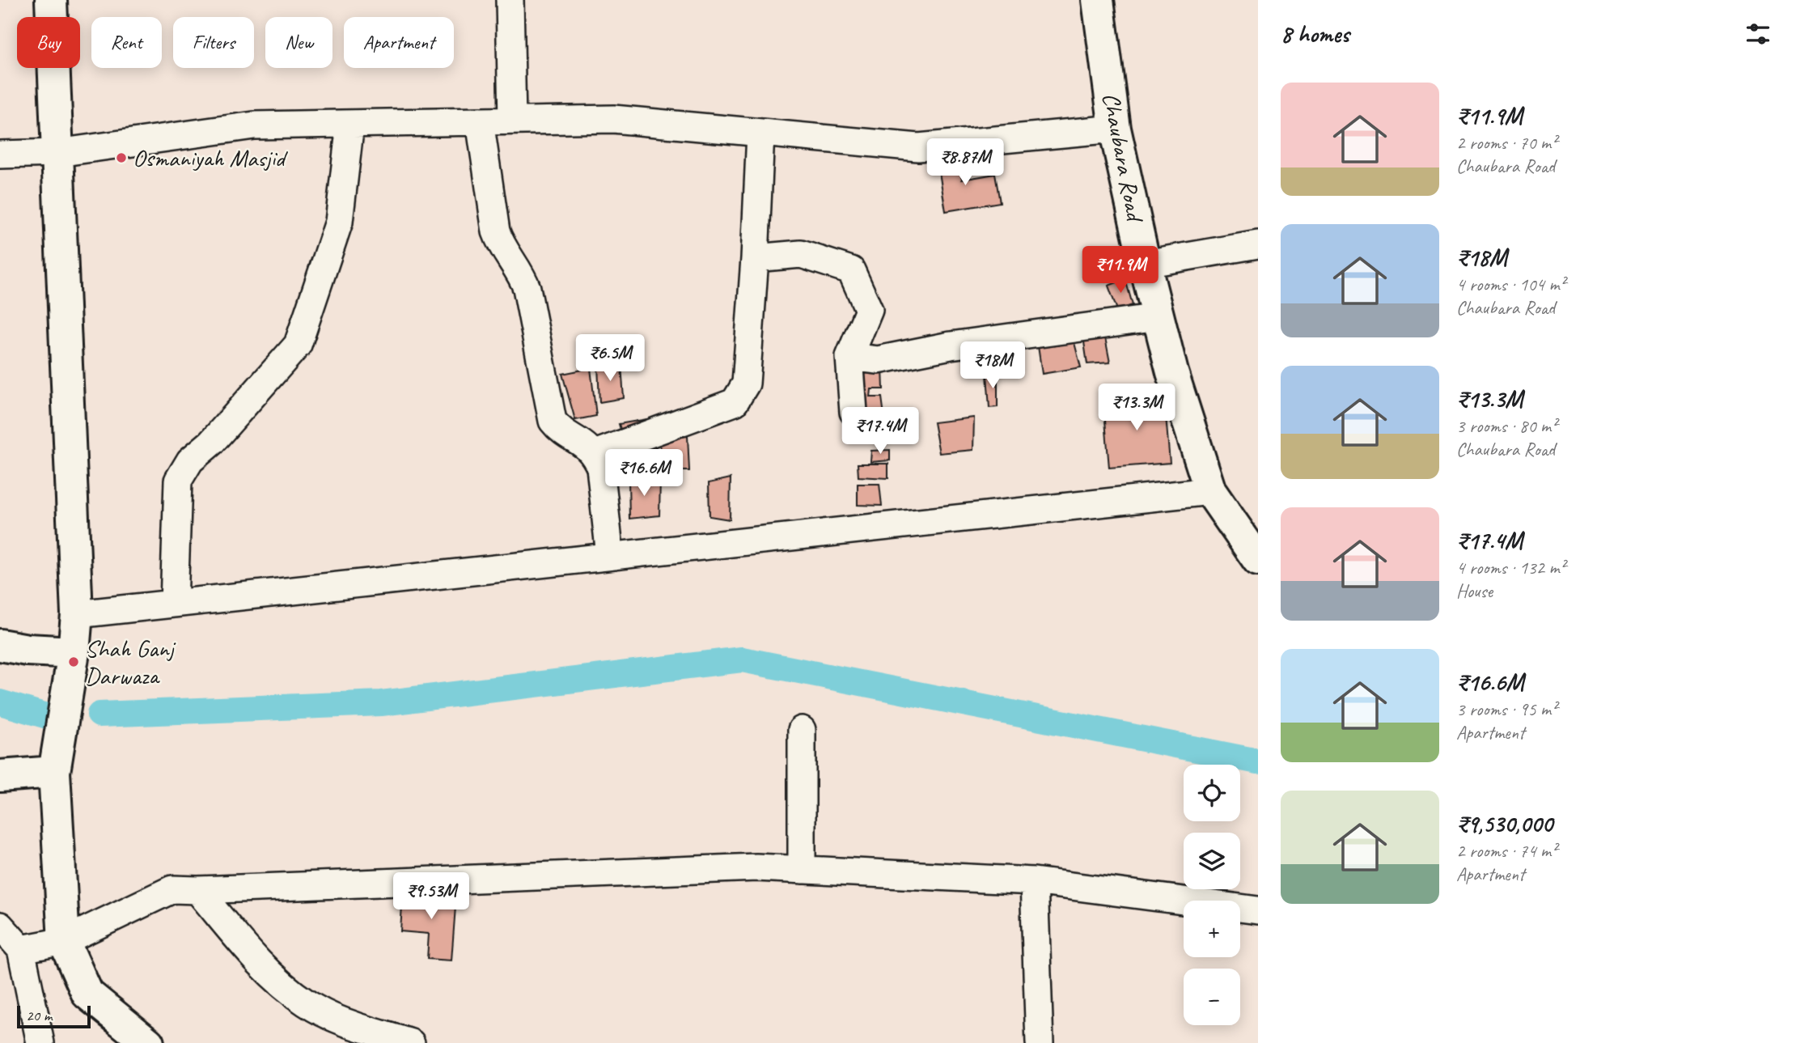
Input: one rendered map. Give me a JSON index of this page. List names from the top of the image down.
{
  "streets": {
    "street": ["Chaubara Road"]
  },
  "places": ["Osmaniyah Masjid", "Shah Ganj Darwaza"],
  "scale_bar": "20 m",
  "page": {
    "heading": "8 homes",
    "chip": [
      "Buy",
      "Rent",
      "Filters",
      "New",
      "Apartment"
    ],
    "list": [
      {
        "name": "₹11.9M",
        "note": "2 rooms · 70 m² · Chaubara Road"
      },
      {
        "name": "₹18M",
        "note": "4 rooms · 104 m² · Chaubara Road"
      },
      {
        "name": "₹13.3M",
        "note": "3 rooms · 80 m² · Chaubara Road"
      },
      {
        "name": "₹17.4M",
        "note": "4 rooms · 132 m² · House"
      },
      {
        "name": "₹16.6M",
        "note": "3 rooms · 95 m² · Apartment"
      },
      {
        "name": "₹9,530,000",
        "note": "2 rooms · 74 m² · Apartment"
      }
    ],
    "price": [
      "₹8.87M",
      "₹11.9M",
      "₹6.5M",
      "₹18M",
      "₹13.3M",
      "₹17.4M",
      "₹16.6M",
      "₹9.53M"
    ],
    "map_buttons": ["+", "−"],
    "scale": "20 m"
  }
}
